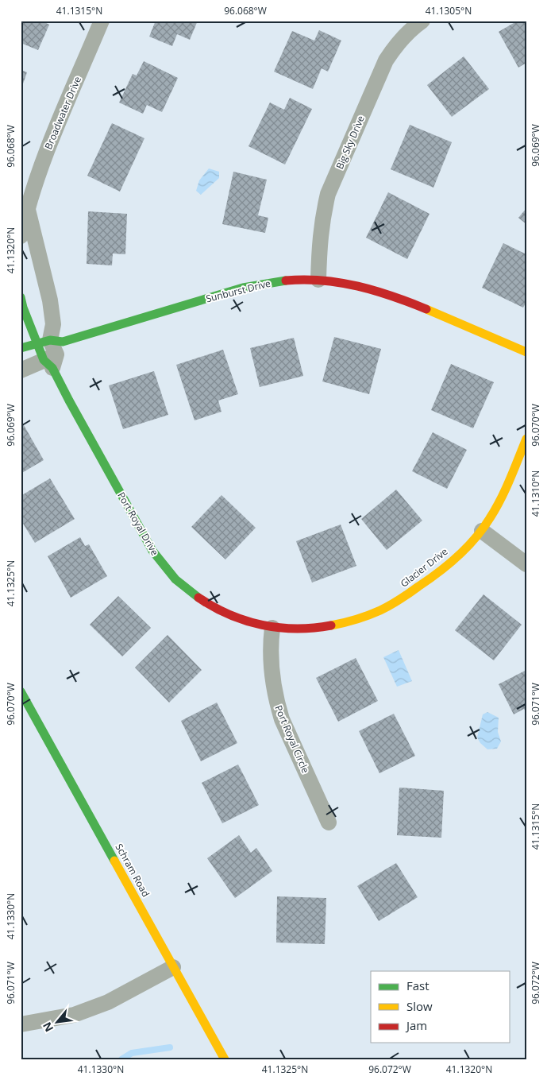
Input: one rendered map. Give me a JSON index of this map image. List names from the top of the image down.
{
  "streets": {
    "street": [
      "Broadwater Drive",
      "Big Sky Drive",
      "Sunburst Drive",
      "Port Royal Drive",
      "Glacier Drive",
      "Port Royal Circle",
      "Schram Road"
    ]
  },
  "crossings": [
    ["Big Sky Drive", "Sunburst Drive"],
    ["Sunburst Drive", "Port Royal Drive"],
    ["Port Royal Drive", "Glacier Drive"],
    ["Port Royal Drive", "Port Royal Circle"],
    ["Glacier Drive", "Port Royal Circle"]
  ],
  "legend": ["Fast", "Slow", "Jam"],
  "north": "bottom left",
  "coordinates": [
    "41.1315°N",
    "96.068°W",
    "41.1305°N",
    "96.069°W",
    "41.1320°N",
    "96.070°W",
    "41.1310°N",
    "41.1325°N",
    "96.071°W",
    "41.1330°N",
    "96.072°W"
  ]
}
